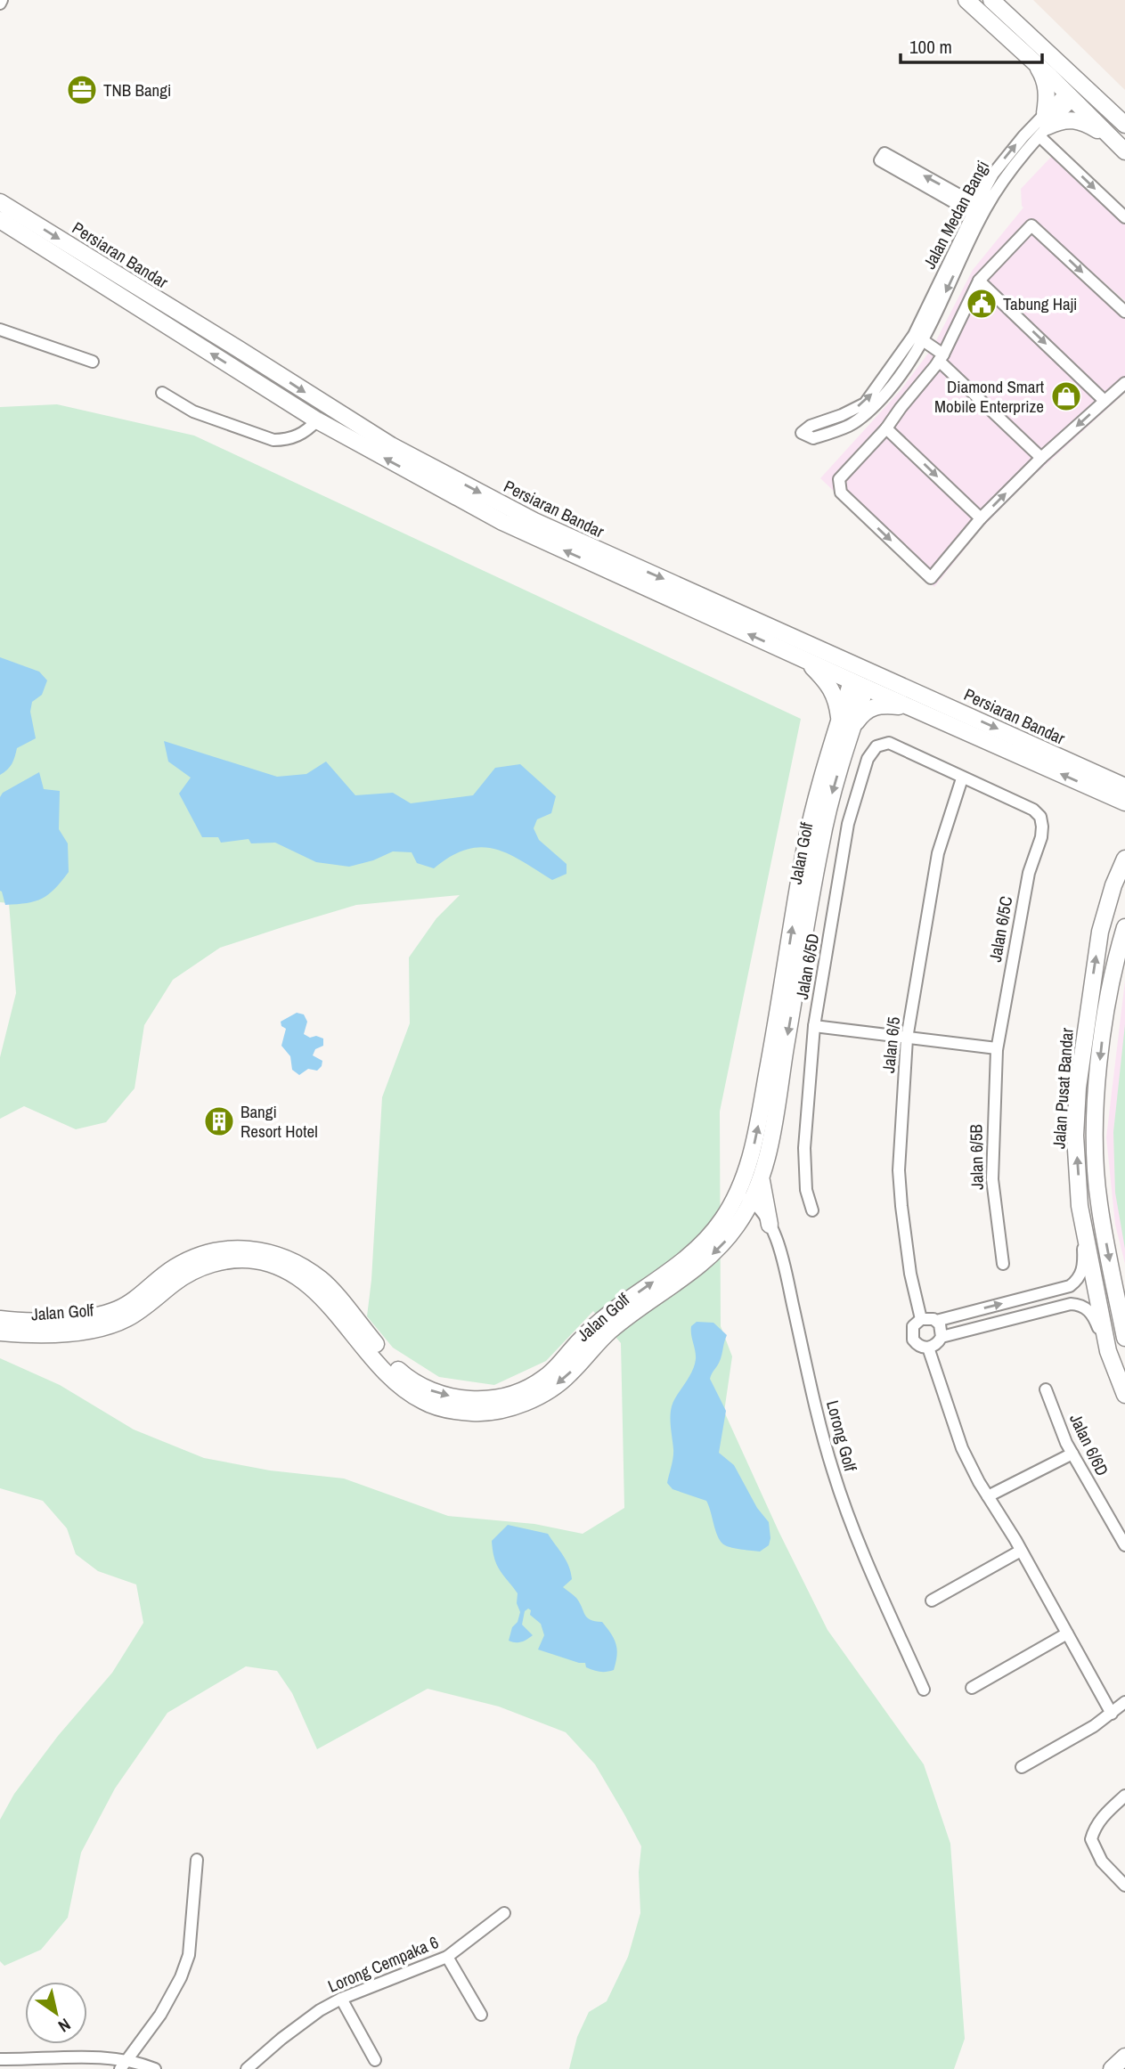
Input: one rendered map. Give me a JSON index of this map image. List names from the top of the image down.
{
  "streets": {
    "main road": ["Persiaran Bandar", "Jalan Golf", "Jalan Pusat Bandar"],
    "street": [
      "Jalan Medan Bangi",
      "Jalan 6/5C",
      "Jalan 6/5D",
      "Jalan 6/5",
      "Jalan 6/5B",
      "Lorong Golf",
      "Jalan 6/6D",
      "Lorong Cempaka 6"
    ]
  },
  "crossings": [
    ["Persiaran Bandar", "Jalan Golf"],
    ["Jalan Golf", "Lorong Golf"],
    ["Jalan 6/5C", "Jalan 6/5D"],
    ["Jalan 6/5C", "Jalan 6/5"],
    ["Jalan 6/5C", "Jalan 6/5B"],
    ["Jalan 6/5D", "Jalan 6/5"]
  ],
  "places": {
    "office": ["TNB Bangi"],
    "public building": ["Tabung Haji"],
    "shop": ["Diamond Smart Mobile Enterprize"],
    "building": ["Bangi Resort Hotel"]
  },
  "scale_bar": "100 m",
  "north": "bottom right"
}
